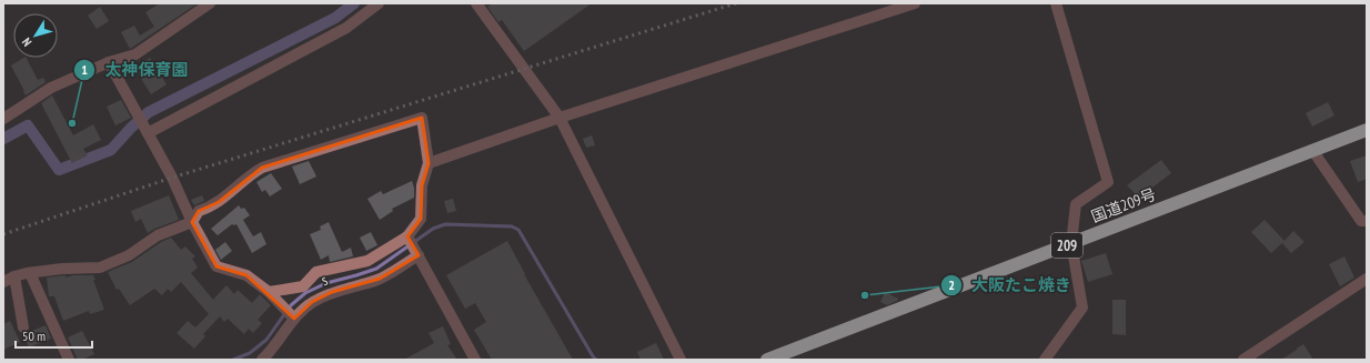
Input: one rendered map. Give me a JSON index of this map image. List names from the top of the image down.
{
  "streets": {
    "highway": ["国道209号", "209"],
    "street": ["s"]
  },
  "places": ["太神保育園", "大阪たこ焼き"],
  "scale_bar": "50 m",
  "north": "bottom left"
}
